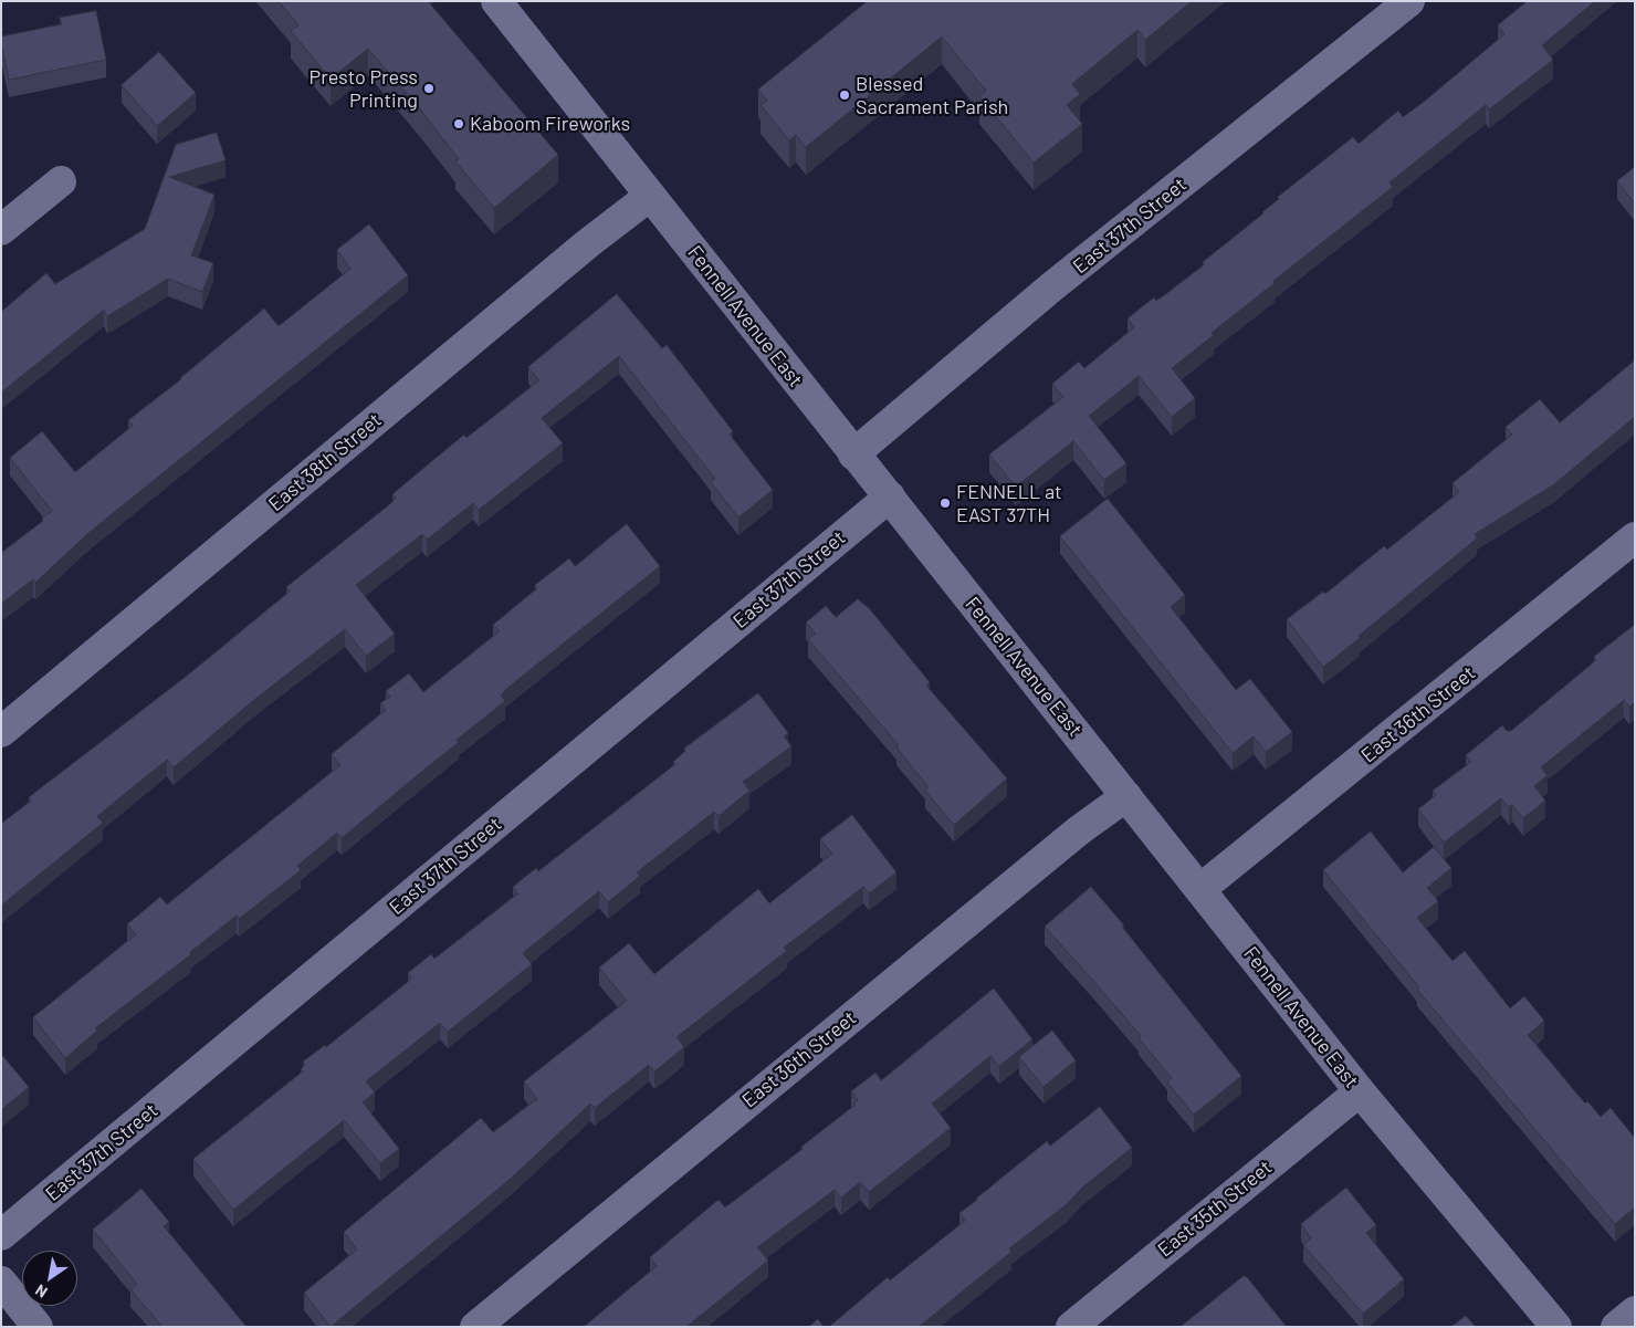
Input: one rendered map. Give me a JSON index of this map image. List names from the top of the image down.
{
  "streets": {
    "street": [
      "East 37th Street",
      "Fennell Avenue East",
      "East 38th Street",
      "East 36th Street",
      "East 35th Street"
    ]
  },
  "crossings": [
    ["East 37th Street", "Fennell Avenue East"],
    ["Fennell Avenue East", "East 38th Street"],
    ["Fennell Avenue East", "East 36th Street"],
    ["Fennell Avenue East", "East 35th Street"]
  ],
  "places": [
    "Presto Press Printing",
    "Blessed Sacrament Parish",
    "Kaboom Fireworks",
    "FENNELL at EAST 37TH"
  ],
  "north": "bottom left"
}
